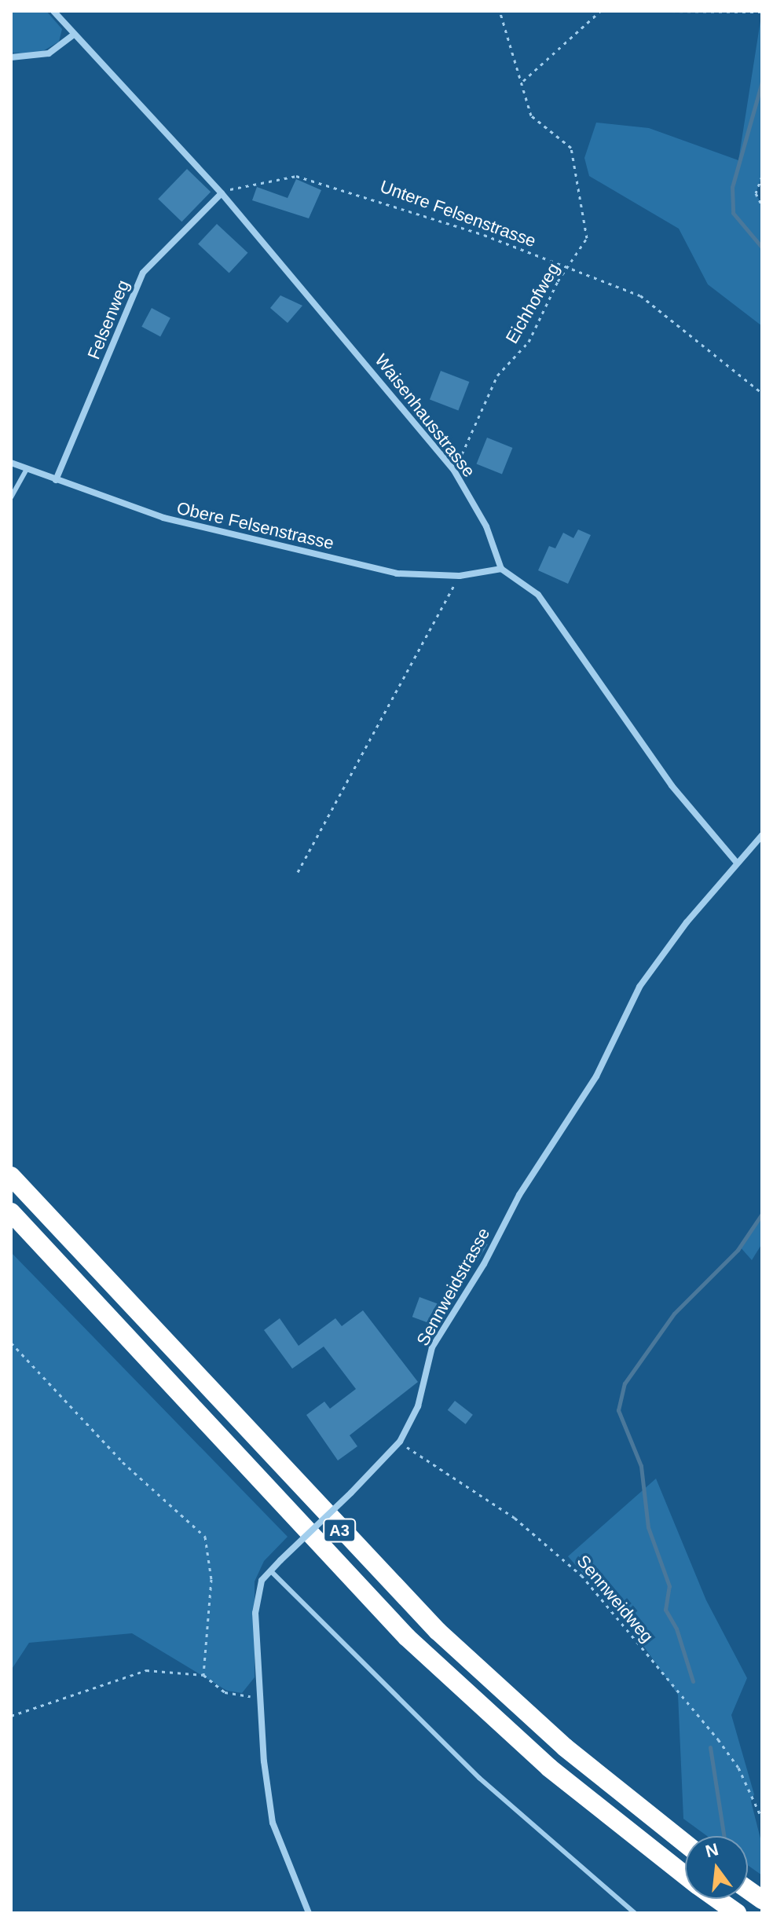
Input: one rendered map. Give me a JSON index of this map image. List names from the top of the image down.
{
  "streets": {
    "highway": ["A3"],
    "street": [
      "Felsenweg",
      "Waisenhausstrasse",
      "Obere Felsenstrasse",
      "Sennweidstrasse"
    ],
    "path": ["Untere Felsenstrasse", "Eichhofweg", "Sennweidweg"]
  },
  "crossings": [
    ["Untere Felsenstrasse", "Eichhofweg"],
    ["Untere Felsenstrasse", "Felsenweg"],
    ["Untere Felsenstrasse", "Waisenhausstrasse"],
    ["Eichhofweg", "Waisenhausstrasse"],
    ["Felsenweg", "Waisenhausstrasse"],
    ["Felsenweg", "Obere Felsenstrasse"],
    ["Waisenhausstrasse", "Obere Felsenstrasse"],
    ["Sennweidstrasse", "Sennweidweg"]
  ],
  "north": "top"
}
